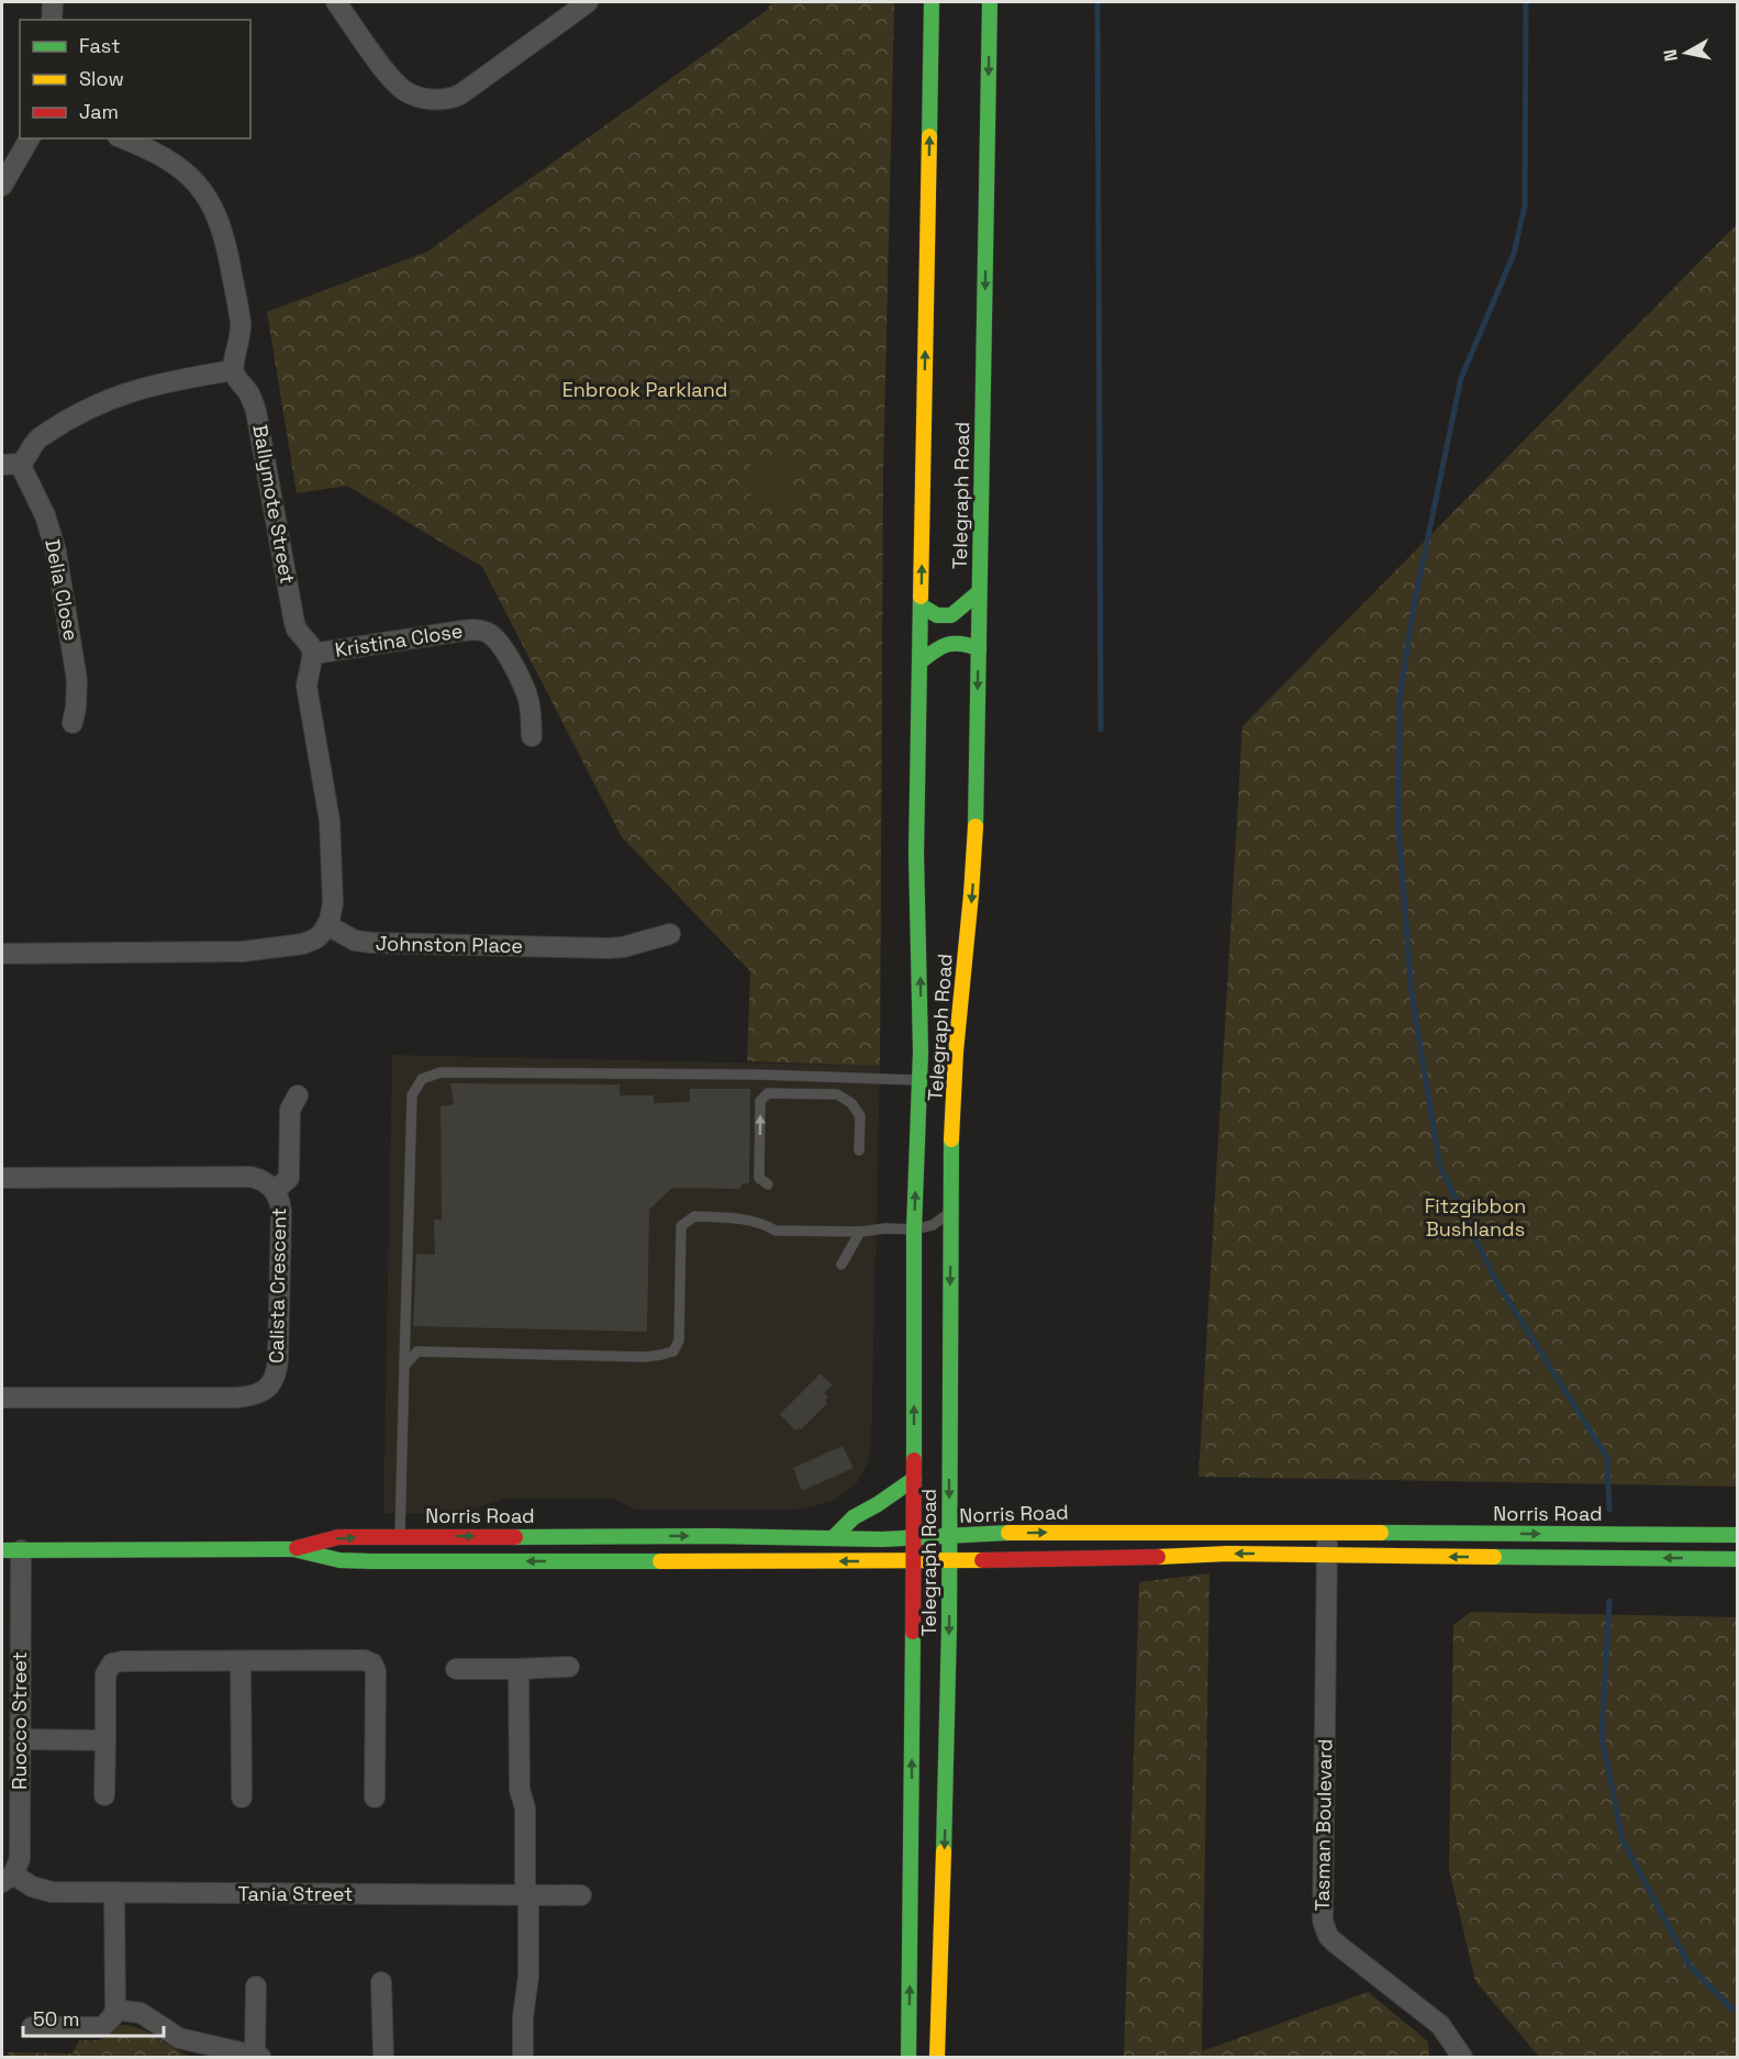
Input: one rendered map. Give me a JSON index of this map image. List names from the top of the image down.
{
  "streets": {
    "main road": ["Telegraph Road", "Norris Road"],
    "street": [
      "Ballymote Street",
      "Delia Close",
      "Kristina Close",
      "Johnston Place",
      "Calista Crescent",
      "Ruocco Street",
      "Tasman Boulevard",
      "Tania Street"
    ]
  },
  "crossings": [
    ["Telegraph Road", "Norris Road"],
    ["Ballymote Street", "Kristina Close"],
    ["Norris Road", "Ruocco Street"],
    ["Norris Road", "Tasman Boulevard"],
    ["Ruocco Street", "Tania Street"]
  ],
  "parks": ["Enbrook Parkland", "Fitzgibbon Bushlands"],
  "legend": ["Fast", "Slow", "Jam"],
  "scale_bar": "50 m",
  "north": "left"
}
